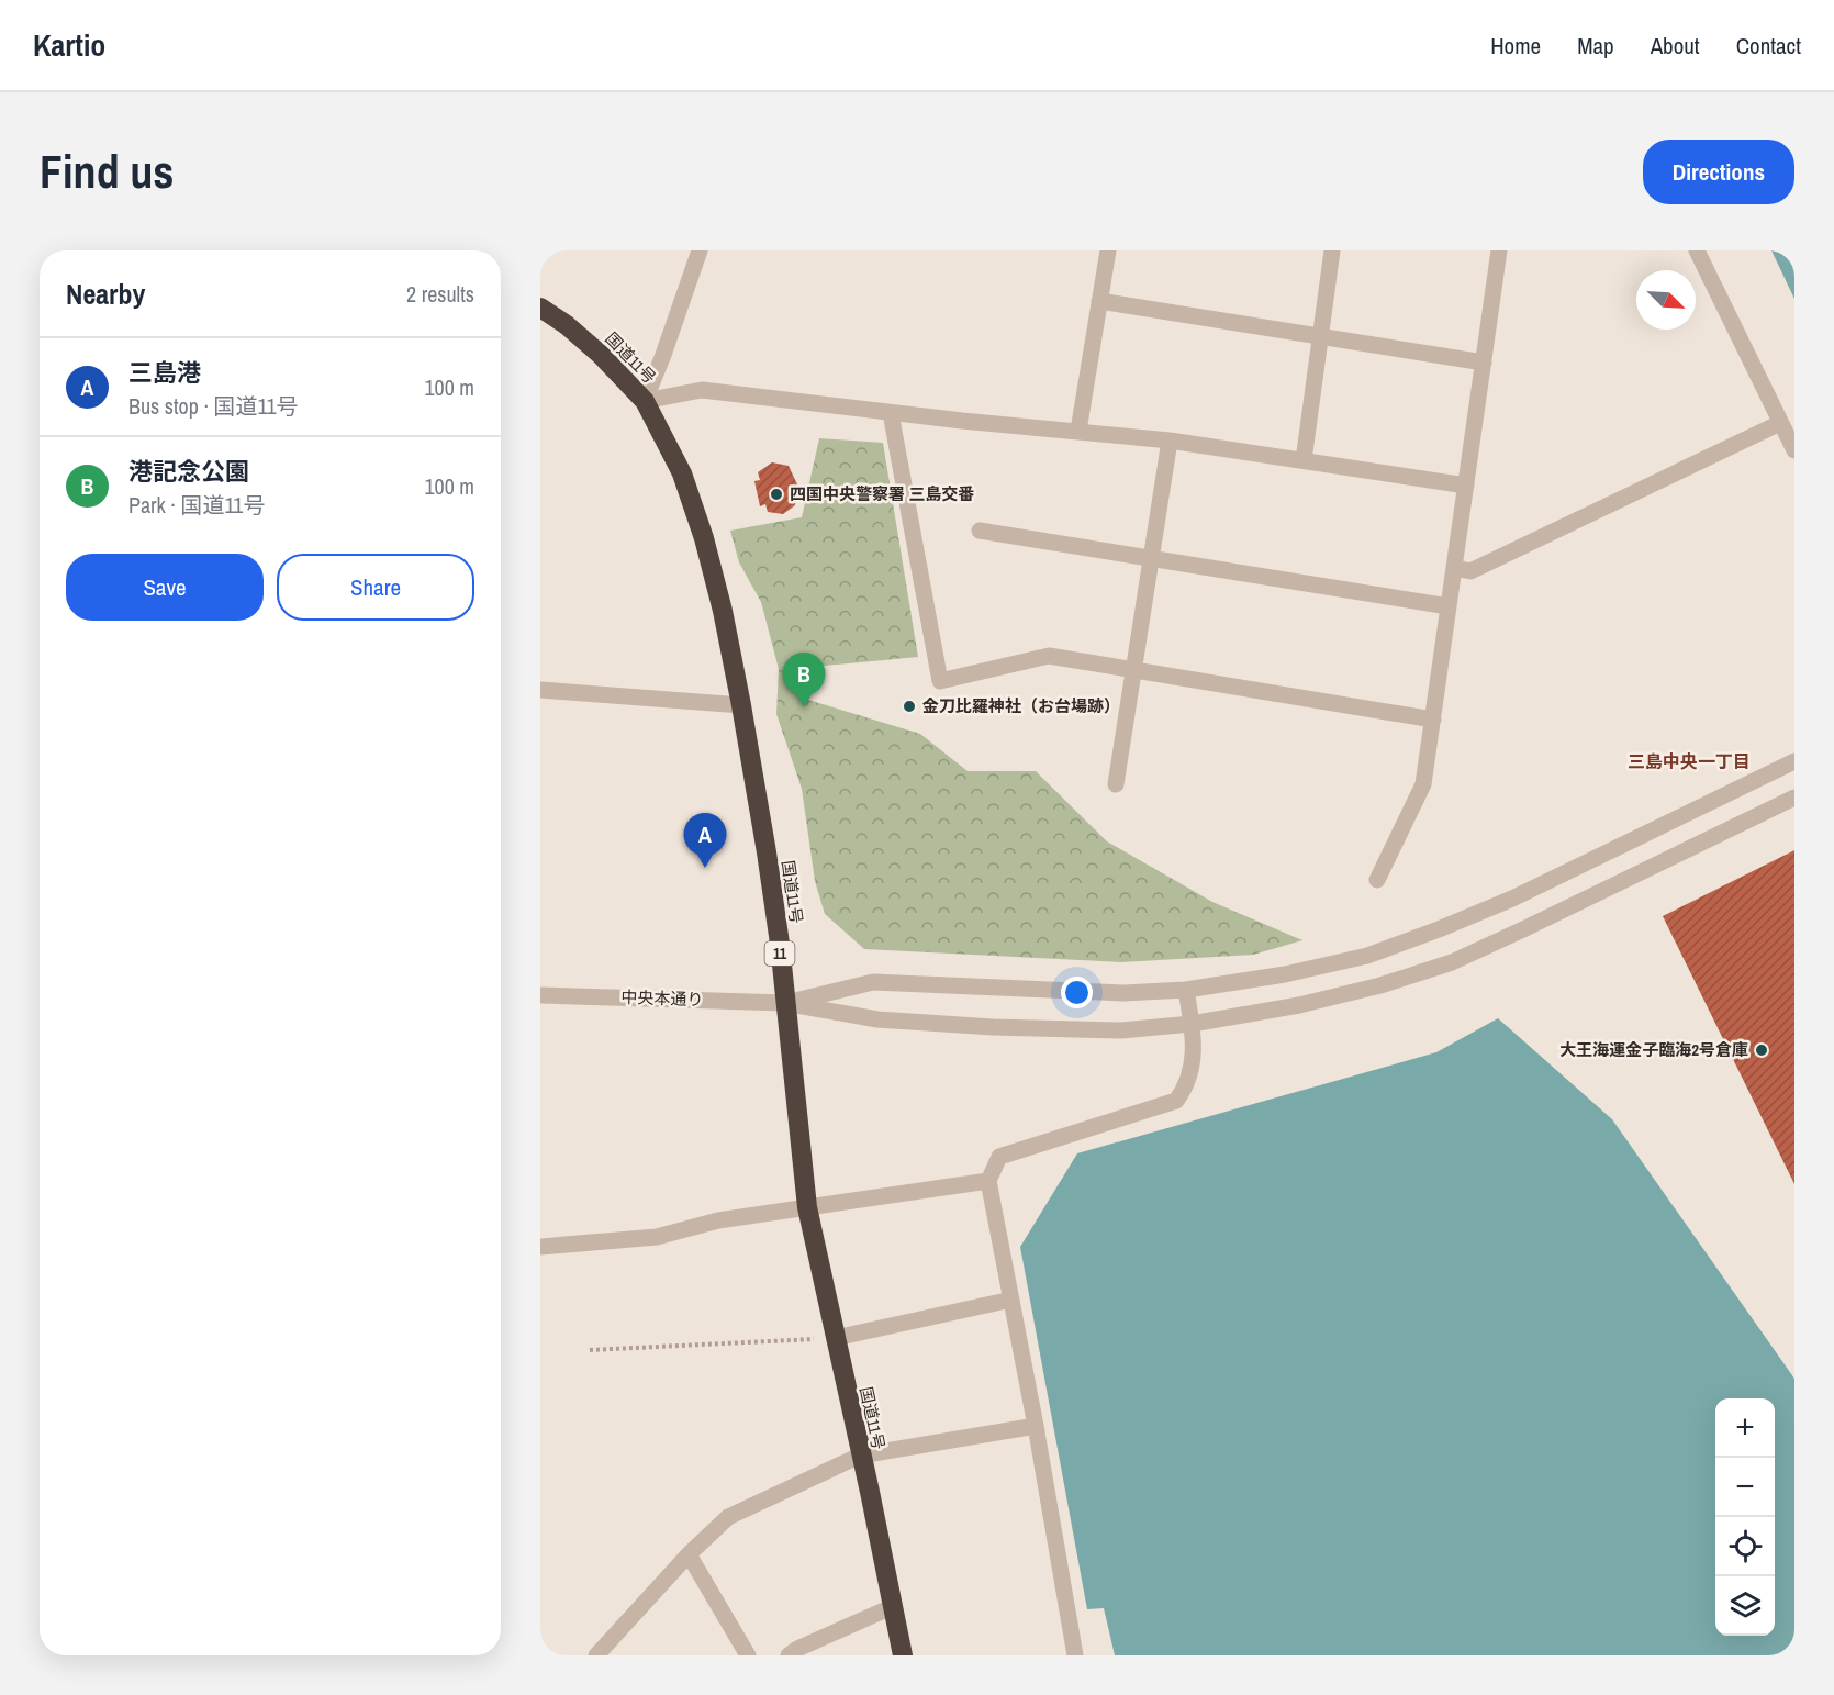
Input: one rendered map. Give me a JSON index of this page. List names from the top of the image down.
{
  "streets": {
    "highway": ["国道11号", "11"],
    "street": ["中央本通り"]
  },
  "crossings": [
    ["国道11号", "中央本通り"]
  ],
  "districts": ["三島中央一丁目"],
  "places": ["四国中央警察署 三島交番", "金刀比羅神社（お台場跡）", "大王海運金子臨海2号倉庫"],
  "north": "bottom right",
  "page": {
    "header": "Kartio",
    "nav": [
      "Home",
      "Map",
      "About",
      "Contact"
    ],
    "buttons": [
      "Directions",
      ["Save", "Share"]
    ],
    "title": "Find us",
    "heading": ["Nearby", "2 results"],
    "list": [
      {
        "mark": "A",
        "name": "三島港",
        "note": "Bus stop · 国道11号",
        "value": "100 m"
      },
      {
        "mark": "B",
        "name": "港記念公園",
        "note": "Park · 国道11号",
        "value": "100 m"
      }
    ],
    "pins": ["B", "A"],
    "map_buttons": ["+", "−"]
  }
}
